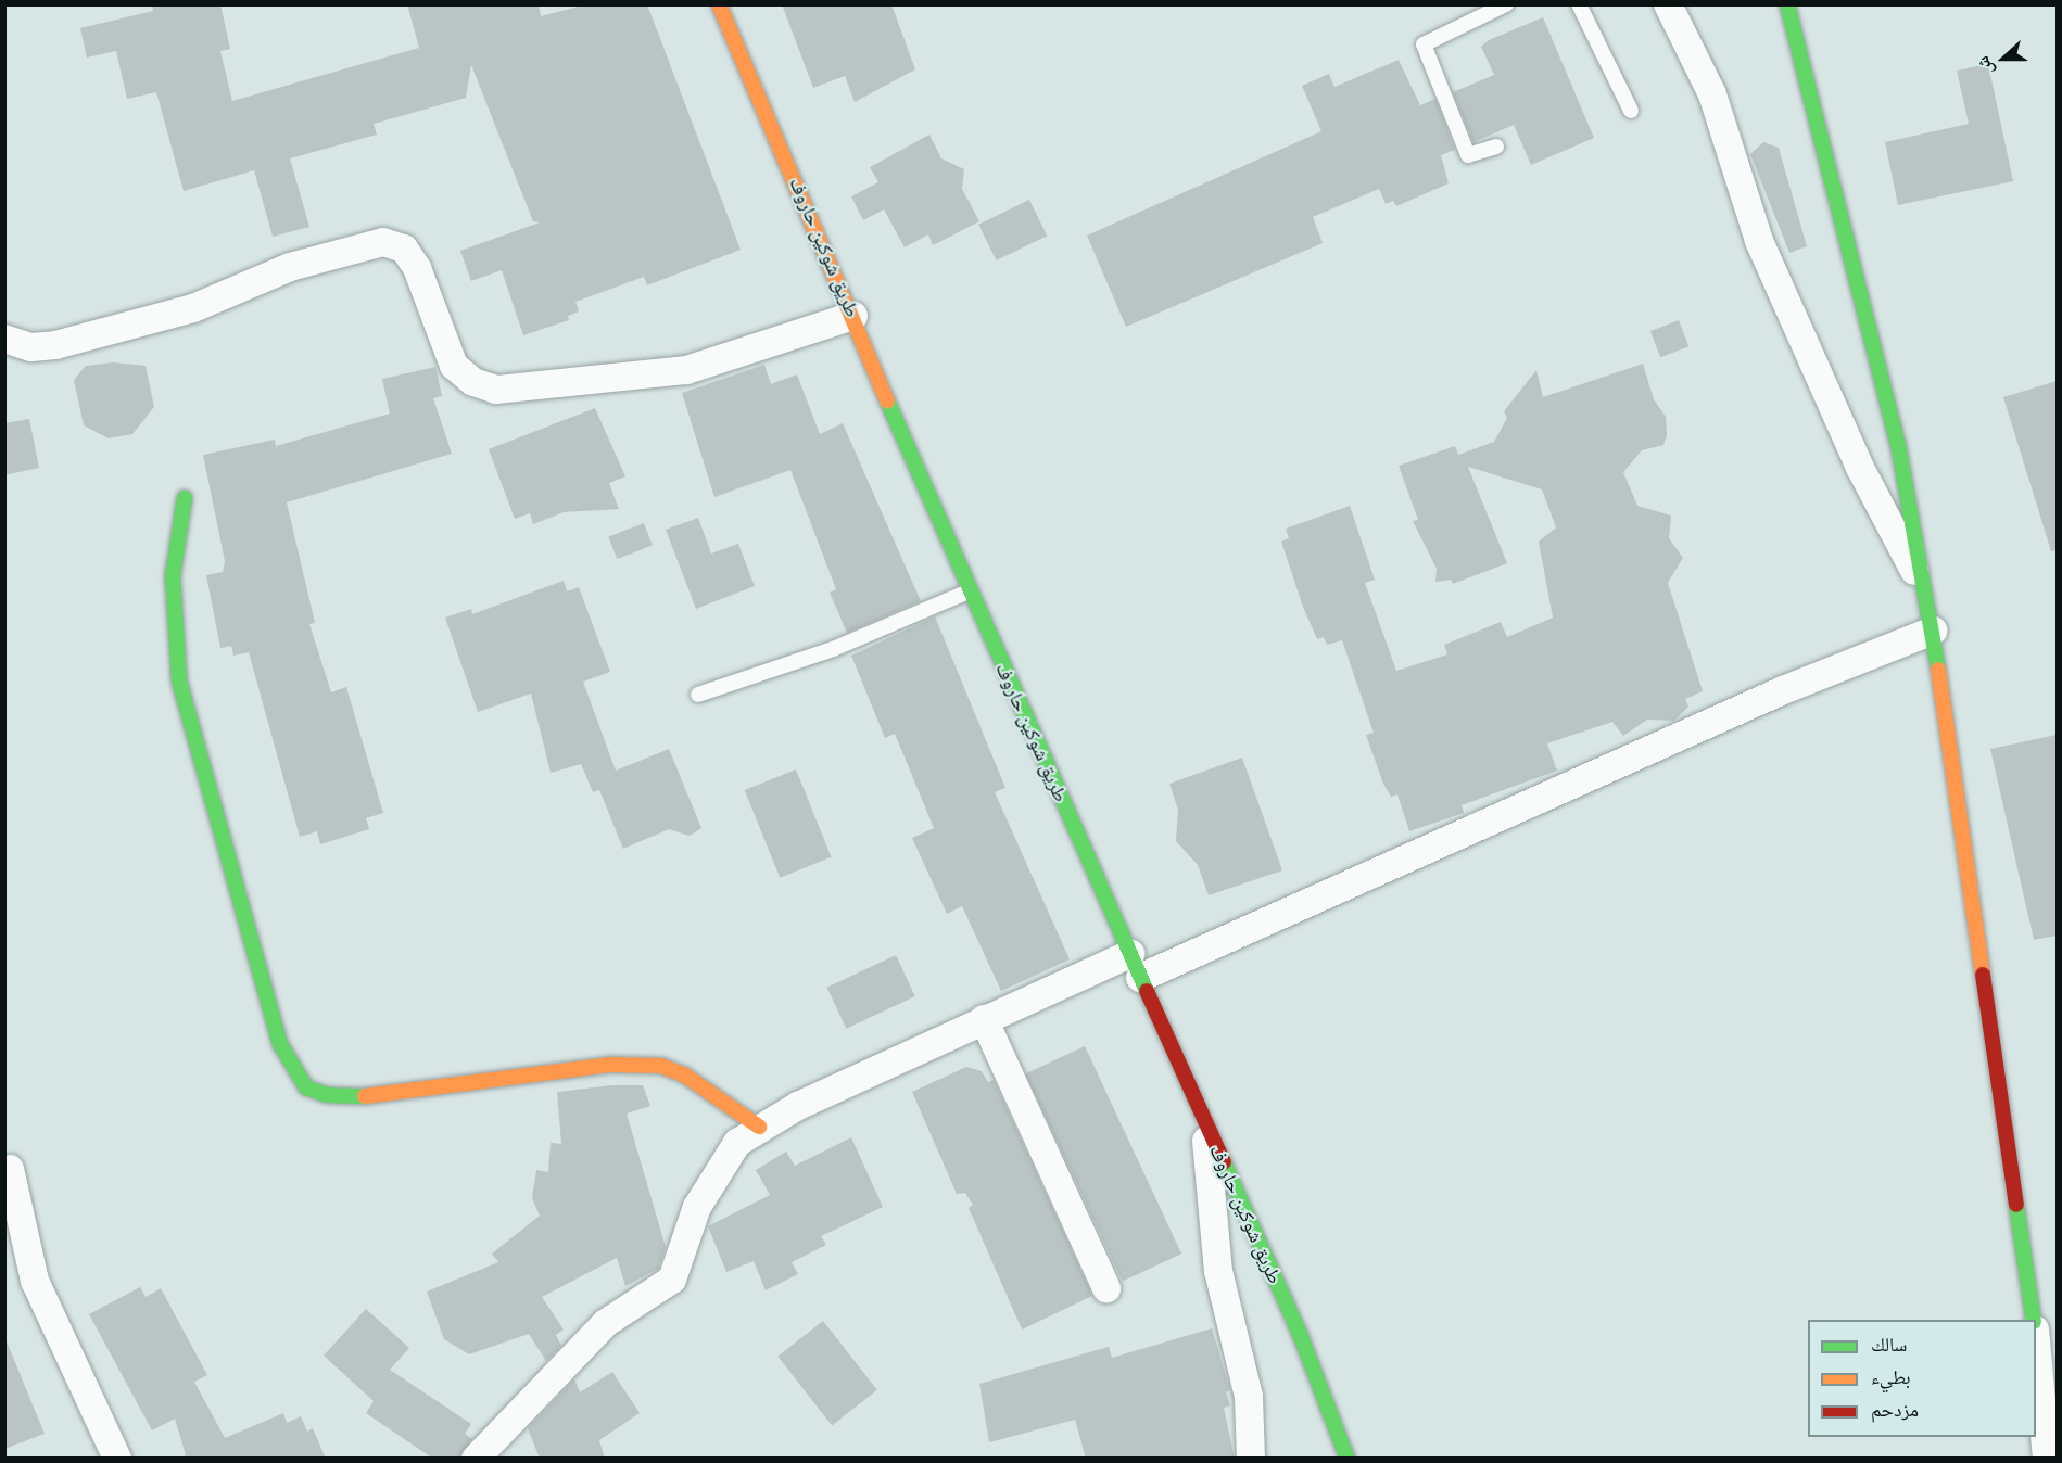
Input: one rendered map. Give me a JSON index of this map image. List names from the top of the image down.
{
  "streets": {
    "street": ["طريق شوكين حاروف"]
  },
  "legend": ["سالك", "بطيء", "مزدحم"],
  "north": "left"
}
